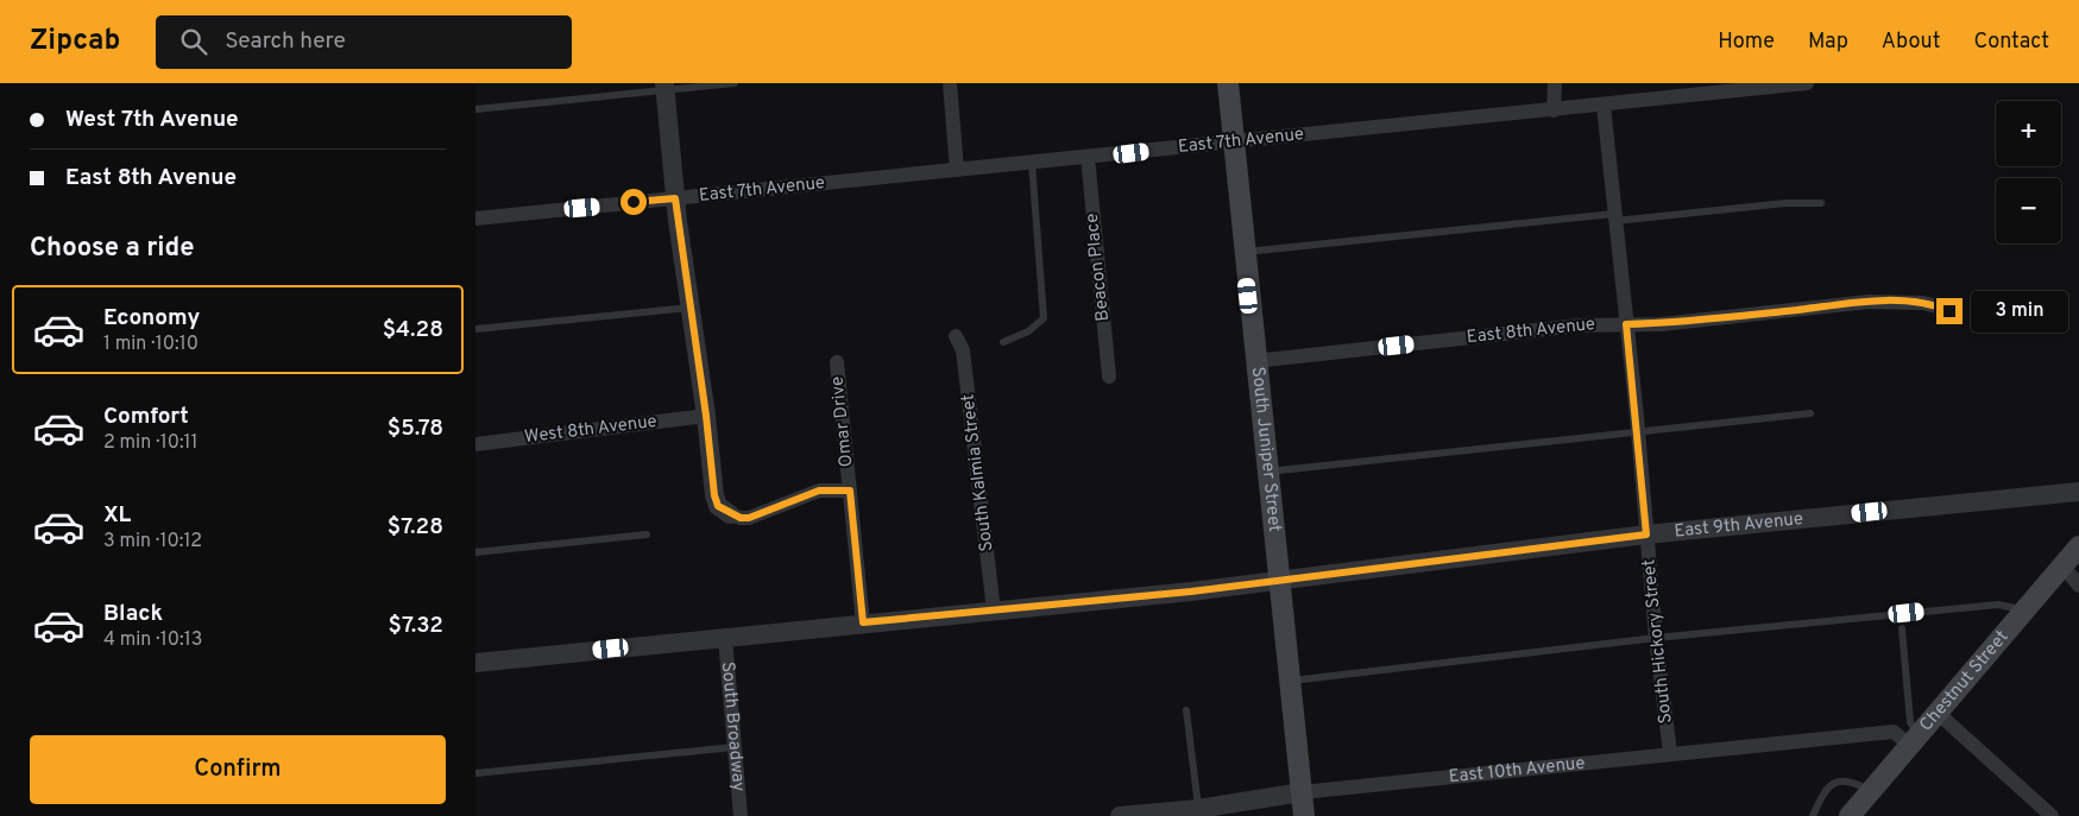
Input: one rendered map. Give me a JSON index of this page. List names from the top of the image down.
{
  "streets": {
    "main road": ["South Juniper Street", "Chestnut Street"],
    "street": [
      "East 7th Avenue",
      "Beacon Place",
      "East 8th Avenue",
      "Omar Drive",
      "West 8th Avenue",
      "South Kalmia Street",
      "East 9th Avenue",
      "South Hickory Street",
      "South Broadway",
      "East 10th Avenue"
    ]
  },
  "crossings": [
    ["East 7th Avenue", "Beacon Place"],
    ["East 7th Avenue", "South Juniper Street"],
    ["East 7th Avenue", "South Hickory Street"],
    ["East 8th Avenue", "South Juniper Street"],
    ["East 8th Avenue", "South Hickory Street"],
    ["Omar Drive", "East 9th Avenue"],
    ["South Juniper Street", "East 9th Avenue"],
    ["South Juniper Street", "East 10th Avenue"],
    ["South Kalmia Street", "East 9th Avenue"],
    ["East 9th Avenue", "South Hickory Street"],
    ["East 9th Avenue", "South Broadway"],
    ["South Hickory Street", "East 10th Avenue"],
    ["Chestnut Street", "East 10th Avenue"]
  ],
  "page": {
    "header": "Zipcab",
    "search": "Search here",
    "nav": [
      "Home",
      "Map",
      "About",
      "Contact"
    ],
    "banner": ["West 7th Avenue", "East 8th Avenue"],
    "map_buttons": ["+", "−"],
    "heading": "Choose a ride",
    "list": [
      {
        "name": "Economy",
        "note": "1 min · 10:10",
        "value": "$4.28"
      },
      {
        "name": "Comfort",
        "note": "2 min · 10:11",
        "value": "$5.78"
      },
      {
        "name": "XL",
        "note": "3 min · 10:12",
        "value": "$7.28"
      },
      {
        "name": "Black",
        "note": "4 min · 10:13",
        "value": "$7.32"
      }
    ],
    "bubble": "3 min",
    "buttons": "Confirm"
  }
}
